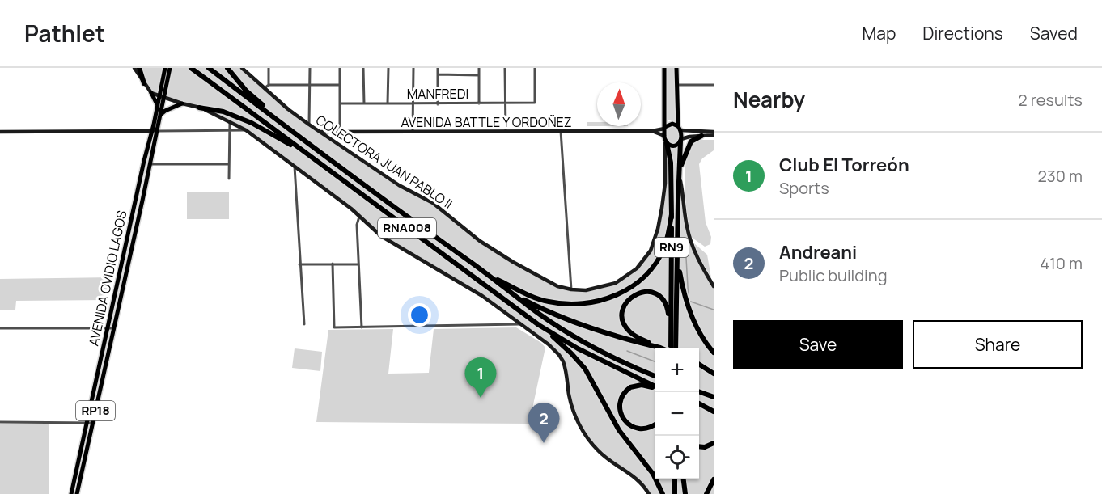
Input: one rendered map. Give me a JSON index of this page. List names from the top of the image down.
{
  "streets": {
    "highway": ["RNA008", "RN9"],
    "main road": [
      "AVENIDA BATTLE Y ORDOÑEZ",
      "COLECTORA JUAN PABLO II",
      "AVENIDA OVIDIO LAGOS",
      "RP18"
    ],
    "street": ["MANFREDI"]
  },
  "crossings": [
    ["AVENIDA BATTLE Y ORDOÑEZ", "COLECTORA JUAN PABLO II"],
    ["AVENIDA BATTLE Y ORDOÑEZ", "RN9"],
    ["COLECTORA JUAN PABLO II", "RN9"]
  ],
  "north": "top",
  "page": {
    "header": "Pathlet",
    "nav": ["Map", "Directions", "Saved"],
    "heading": ["Nearby", "2 results"],
    "list": [
      {
        "mark": "1",
        "name": "Club El Torreón",
        "note": "Sports",
        "value": "230 m"
      },
      {
        "mark": "2",
        "name": "Andreani",
        "note": "Public building",
        "value": "410 m"
      }
    ],
    "buttons": ["Save", "Share"],
    "map_buttons": ["+", "−"],
    "pins": ["1", "2"]
  }
}
